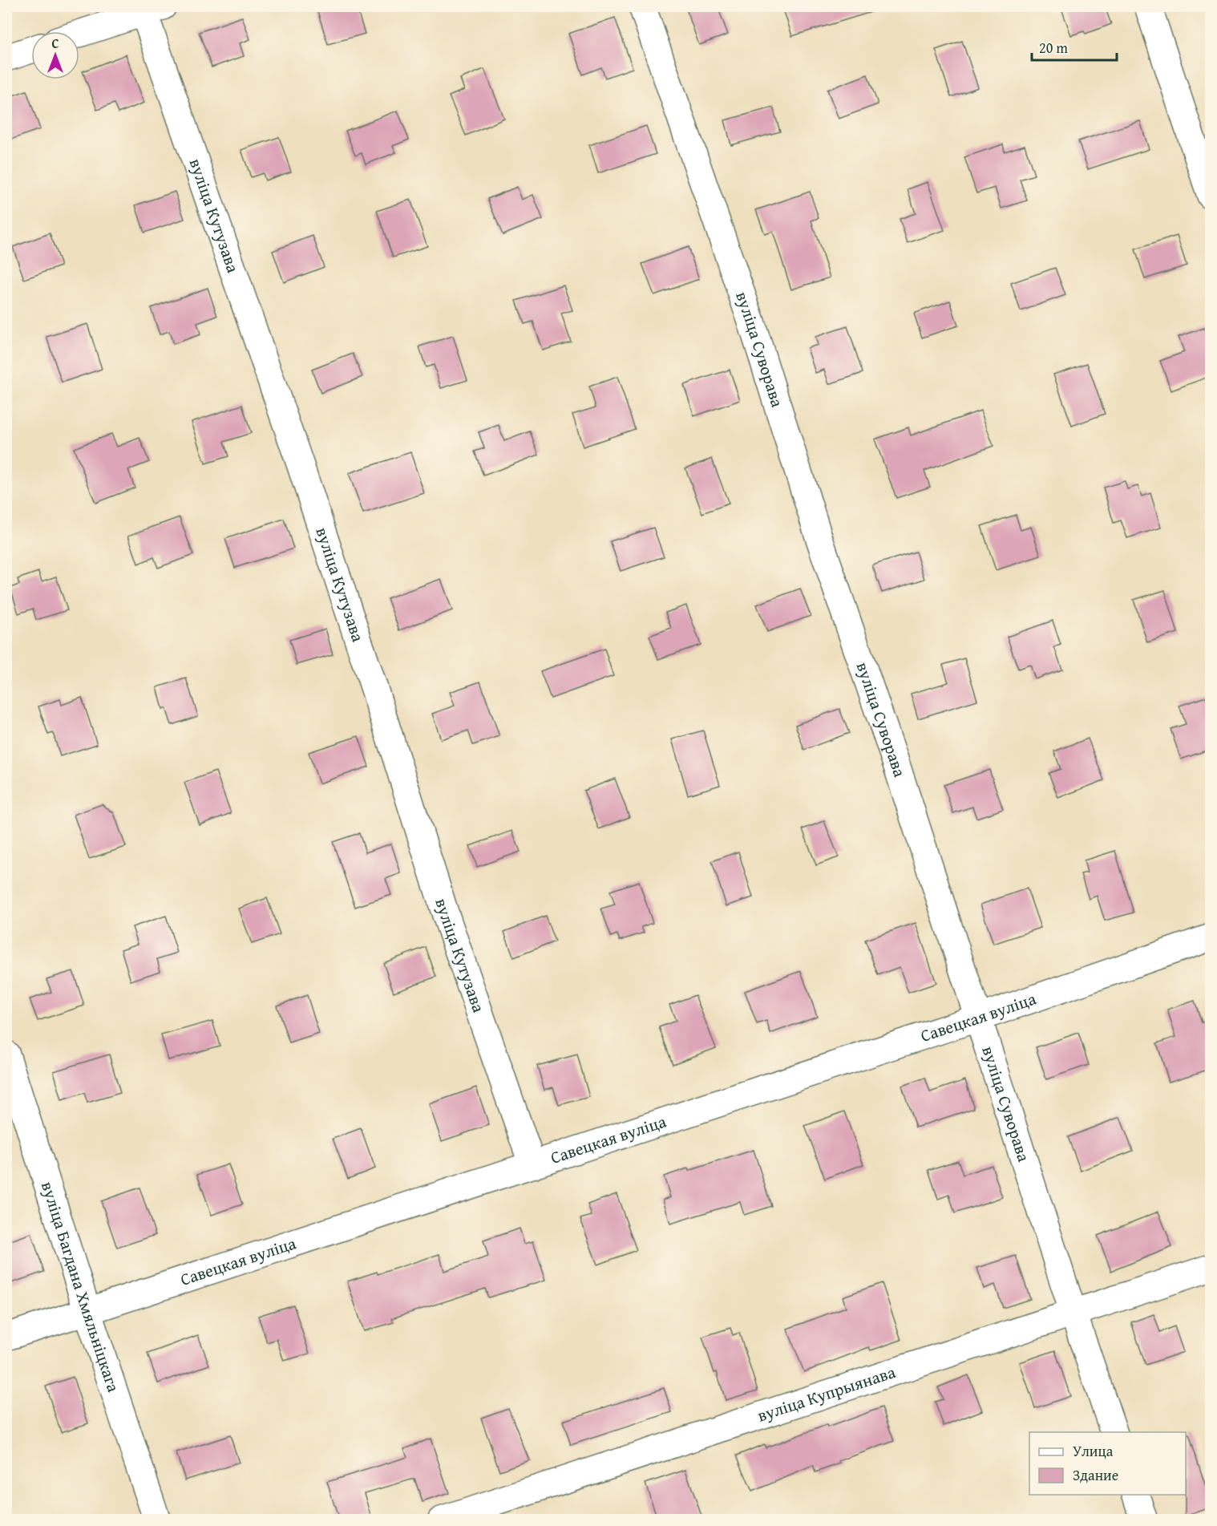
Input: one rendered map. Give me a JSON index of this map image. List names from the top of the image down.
{
  "streets": {
    "street": [
      "вуліца Кутузава",
      "вуліца Суворава",
      "Савецкая вуліца",
      "вуліца Багдана Хмяльніцкага",
      "вуліца Купрыянава"
    ]
  },
  "crossings": [
    ["вуліца Кутузава", "Савецкая вуліца"],
    ["вуліца Суворава", "Савецкая вуліца"],
    ["вуліца Суворава", "вуліца Купрыянава"],
    ["Савецкая вуліца", "вуліца Багдана Хмяльніцкага"]
  ],
  "legend": ["Улица", "Здание"],
  "scale_bar": "20 m",
  "north": "top"
}
